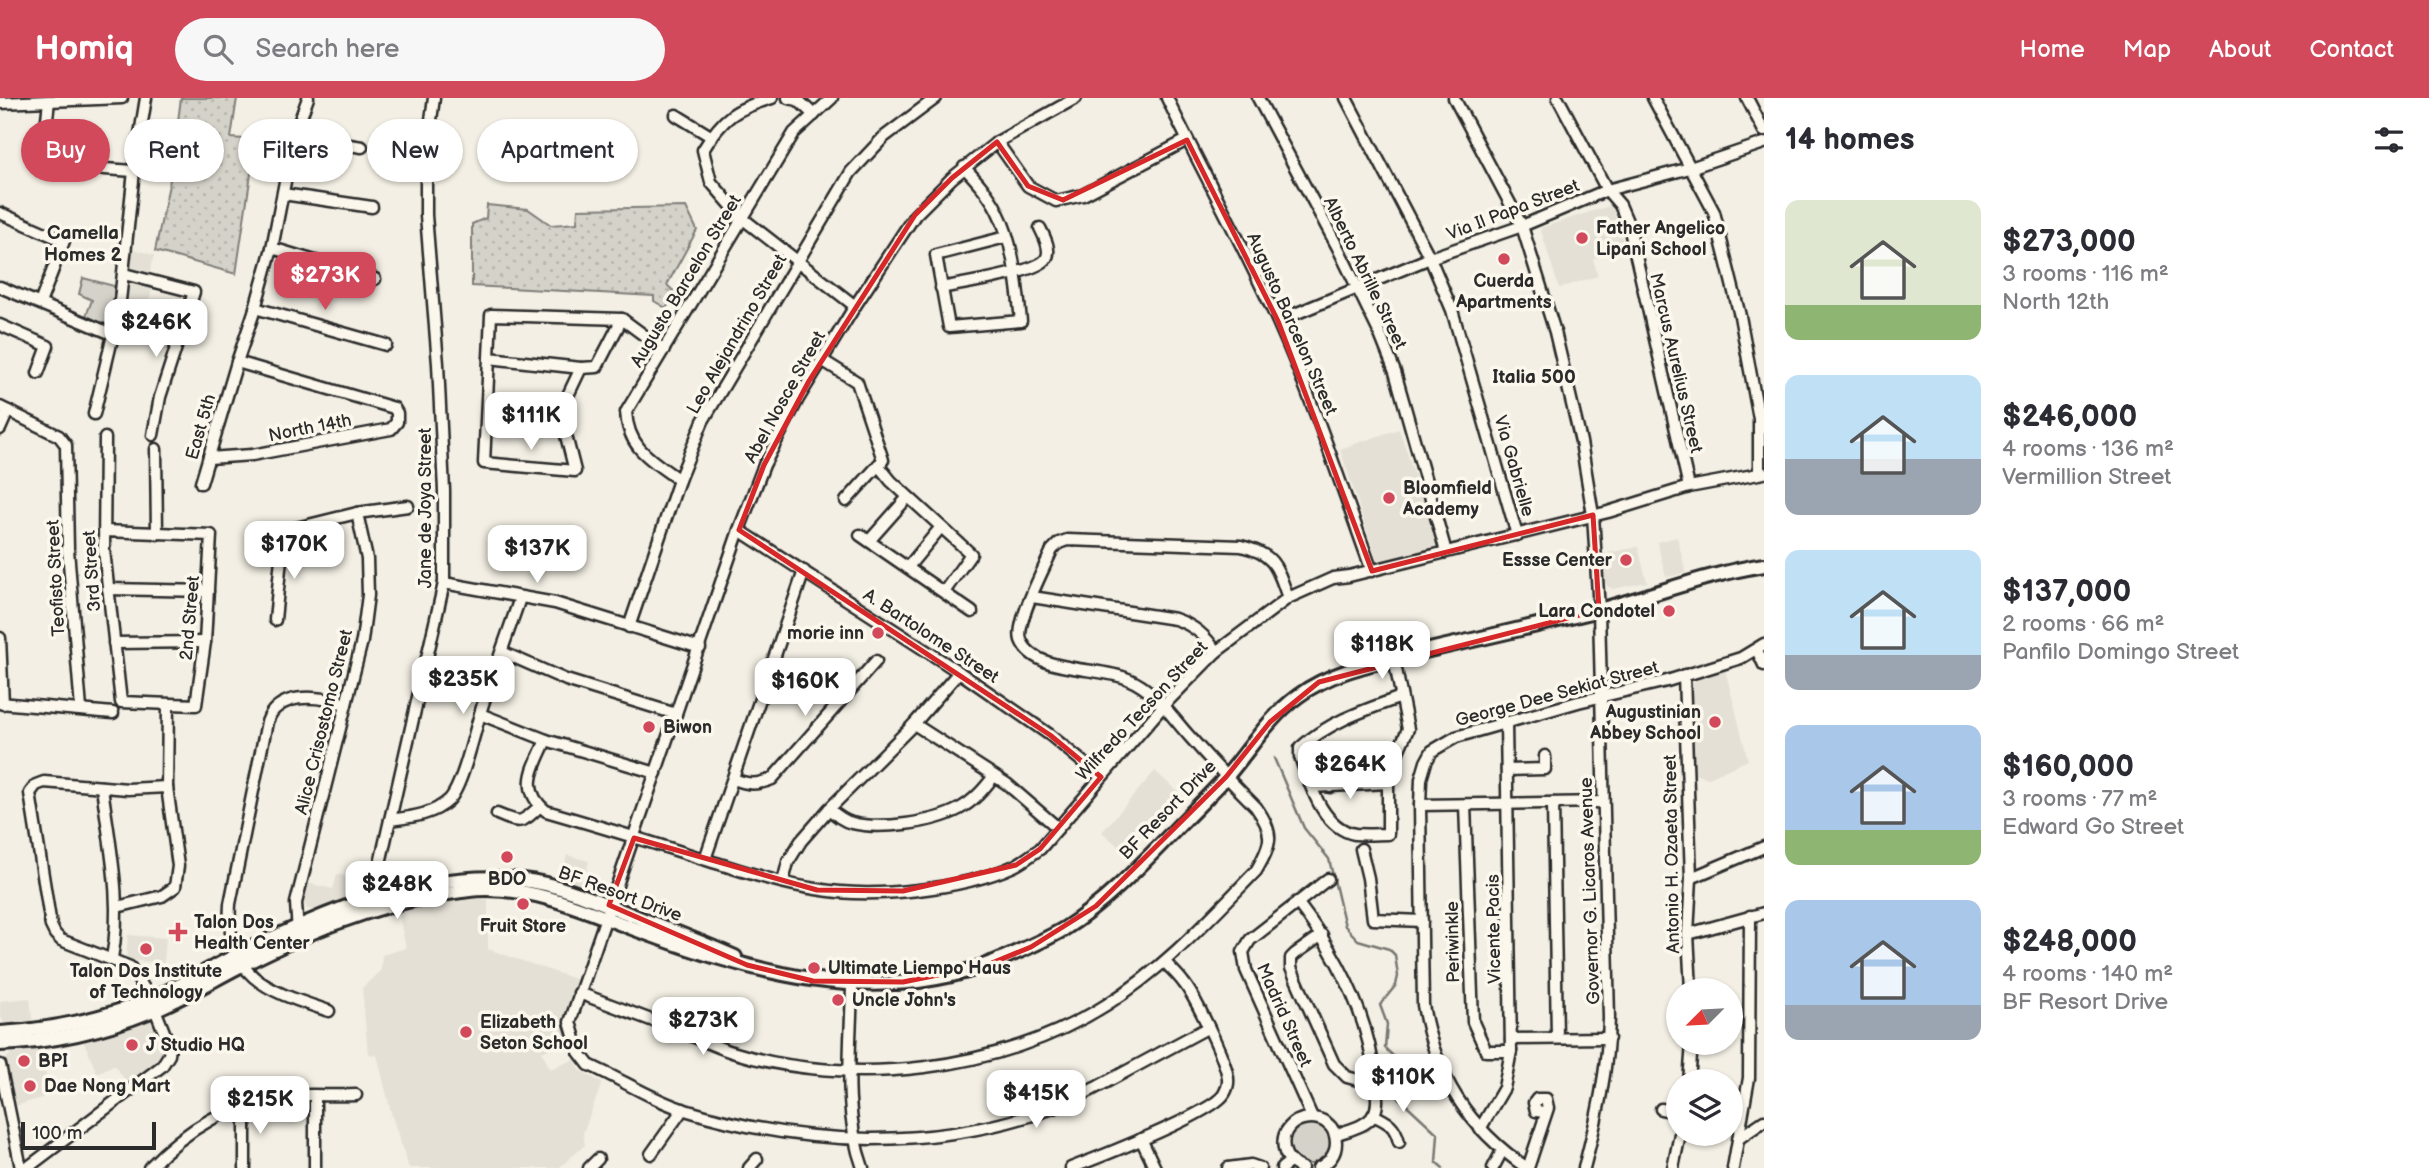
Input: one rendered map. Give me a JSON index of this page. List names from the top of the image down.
{
  "streets": {
    "main road": ["BF Resort Drive"],
    "street": [
      "Via Il Papa Street",
      "Alberto Abrille Street",
      "Augusto Barcelon Street",
      "Leo Alejandrino Street",
      "Marcus Aurelius Street",
      "Abel Nosce Street",
      "East 5th",
      "North 14th",
      "Via Gabrielle",
      "Jane de Joya Street",
      "3rd Street",
      "Teofisto Street",
      "2nd Street",
      "A. Bartolome Street",
      "George Dee Sekiat Street",
      "Wilfredo Tecson Street",
      "Alice Crisostomo Street",
      "Antonio H. Ozaeta Street",
      "Governor G. Licaros Avenue",
      "Vicente Pacis",
      "Periwinkle",
      "Madrid Street"
    ]
  },
  "crossings": [
    ["Via Il Papa Street", "Alberto Abrille Street"],
    ["Via Il Papa Street", "Augusto Barcelon Street"],
    ["Via Il Papa Street", "Marcus Aurelius Street"],
    ["Via Il Papa Street", "Via Gabrielle"],
    ["Via Il Papa Street", "Governor G. Licaros Avenue"],
    ["Alberto Abrille Street", "Wilfredo Tecson Street"],
    ["Augusto Barcelon Street", "Leo Alejandrino Street"],
    ["Augusto Barcelon Street", "Wilfredo Tecson Street"],
    ["Marcus Aurelius Street", "Wilfredo Tecson Street"],
    ["Abel Nosce Street", "A. Bartolome Street"],
    ["Abel Nosce Street", "Wilfredo Tecson Street"],
    ["Abel Nosce Street", "BF Resort Drive"],
    ["East 5th", "North 14th"],
    ["Via Gabrielle", "Wilfredo Tecson Street"],
    ["Jane de Joya Street", "BF Resort Drive"],
    ["3rd Street", "2nd Street"],
    ["A. Bartolome Street", "Wilfredo Tecson Street"],
    ["George Dee Sekiat Street", "Antonio H. Ozaeta Street"],
    ["George Dee Sekiat Street", "Governor G. Licaros Avenue"],
    ["George Dee Sekiat Street", "Vicente Pacis"],
    ["Wilfredo Tecson Street", "Governor G. Licaros Avenue"],
    ["Alice Crisostomo Street", "BF Resort Drive"],
    ["BF Resort Drive", "Governor G. Licaros Avenue"],
    ["Vicente Pacis", "Periwinkle"]
  ],
  "districts": ["Camella Homes 2", "Italia 500"],
  "places": {
    "other": [
      "Father Angelico Lipani School",
      "Cuerda Apartments",
      "Bloomfield Academy",
      "Essse Center",
      "Lara Condotel",
      "morie inn",
      "Augustinian Abbey School",
      "Biwon",
      "BDO",
      "Fruit Store",
      "Talon Dos Institute of Technology",
      "Ultimate Liempo Haus",
      "Uncle John's",
      "Elizabeth Seton School",
      "J Studio HQ",
      "BPI",
      "Dae Nong Mart"
    ],
    "health": ["Talon Dos Health Center"]
  },
  "scale_bar": "100 m",
  "north": "bottom left",
  "page": {
    "header": "Homiq",
    "search": "Search here",
    "nav": [
      "Home",
      "Map",
      "About",
      "Contact"
    ],
    "heading": "14 homes",
    "chip": [
      "Buy",
      "Rent",
      "Filters",
      "New",
      "Apartment"
    ],
    "list": [
      {
        "name": "$273,000",
        "note": "3 rooms · 116 m² · North 12th"
      },
      {
        "name": "$246,000",
        "note": "4 rooms · 136 m² · Vermillion Street"
      },
      {
        "name": "$137,000",
        "note": "2 rooms · 66 m² · Panfilo Domingo Street"
      },
      {
        "name": "$160,000",
        "note": "3 rooms · 77 m² · Edward Go Street"
      },
      {
        "name": "$248,000",
        "note": "4 rooms · 140 m² · BF Resort Drive"
      }
    ],
    "price": [
      "$273K",
      "$246K",
      "$111K",
      "$170K",
      "$137K",
      "$118K",
      "$235K",
      "$160K",
      "$264K",
      "$248K",
      "$273K",
      "$110K",
      "$415K",
      "$215K"
    ],
    "scale": "100 m"
  }
}
